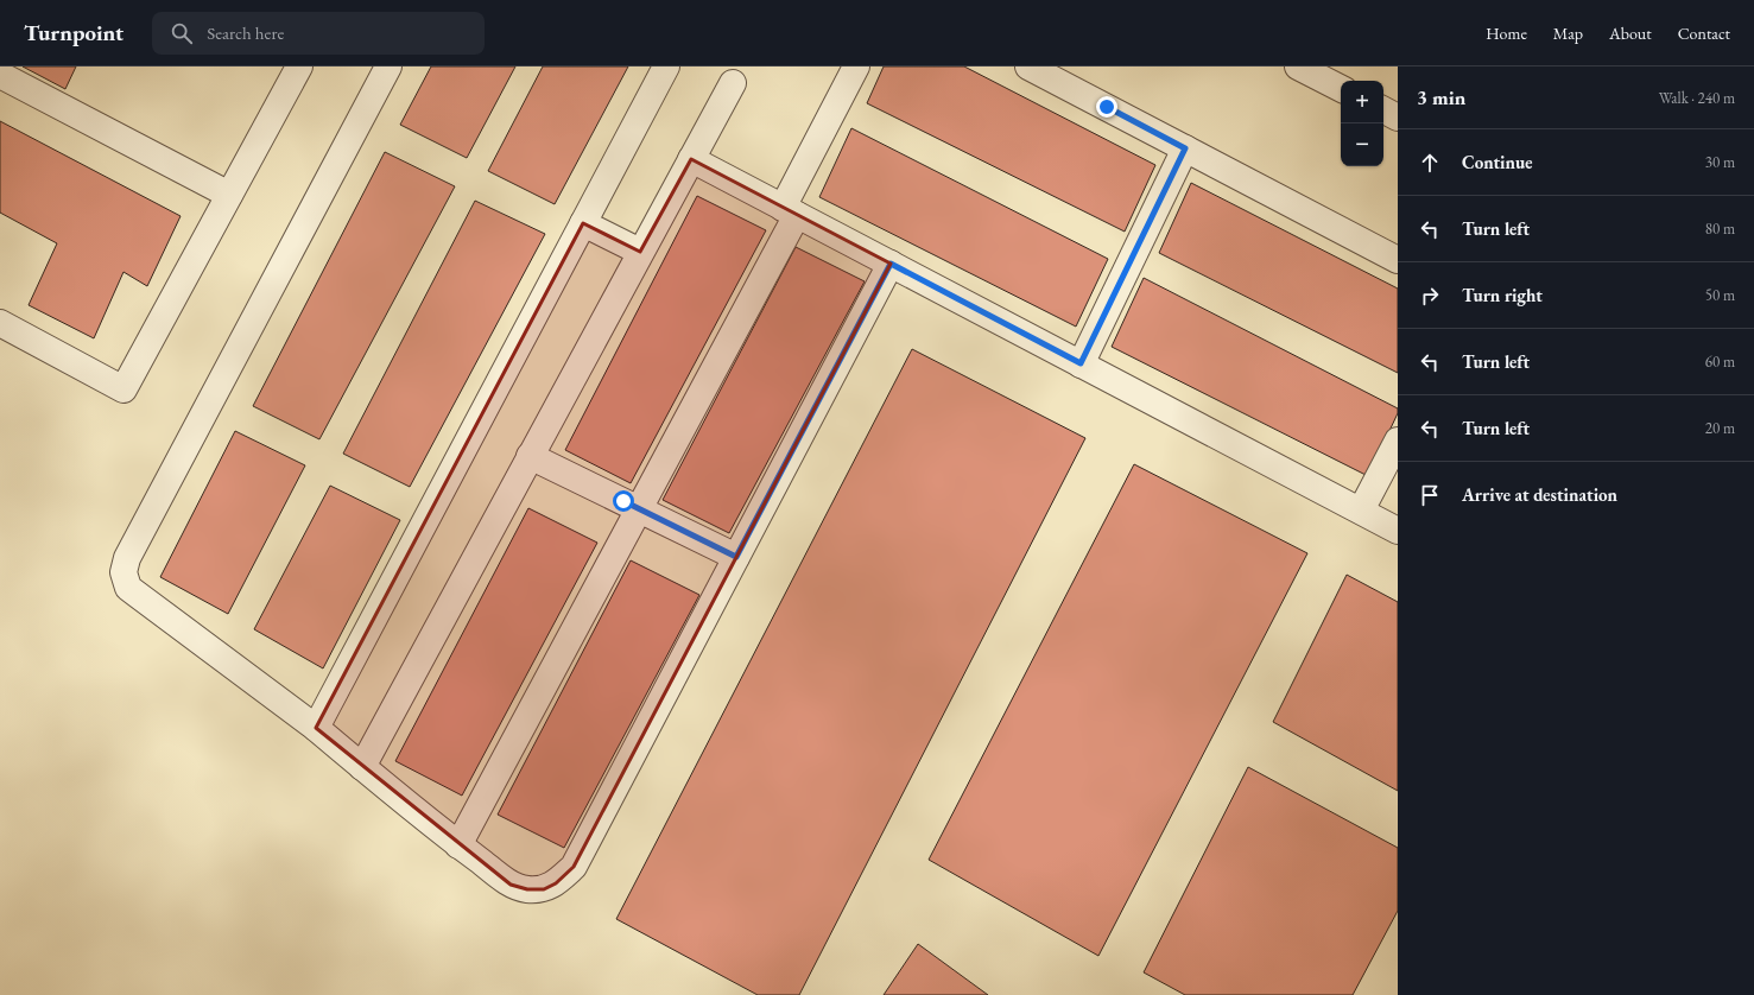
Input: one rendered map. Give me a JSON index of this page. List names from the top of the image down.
{
  "page": {
    "header": "Turnpoint",
    "search": "Search here",
    "nav": [
      "Home",
      "Map",
      "About",
      "Contact"
    ],
    "heading": ["3 min", "Walk · 240 m"],
    "map_buttons": ["+", "−"],
    "list": [
      ["Continue", "30 m"],
      ["Turn left", "80 m"],
      ["Turn right", "50 m"],
      ["Turn left", "60 m"],
      ["Turn left", "20 m"],
      "Arrive at destination"
    ]
  }
}
